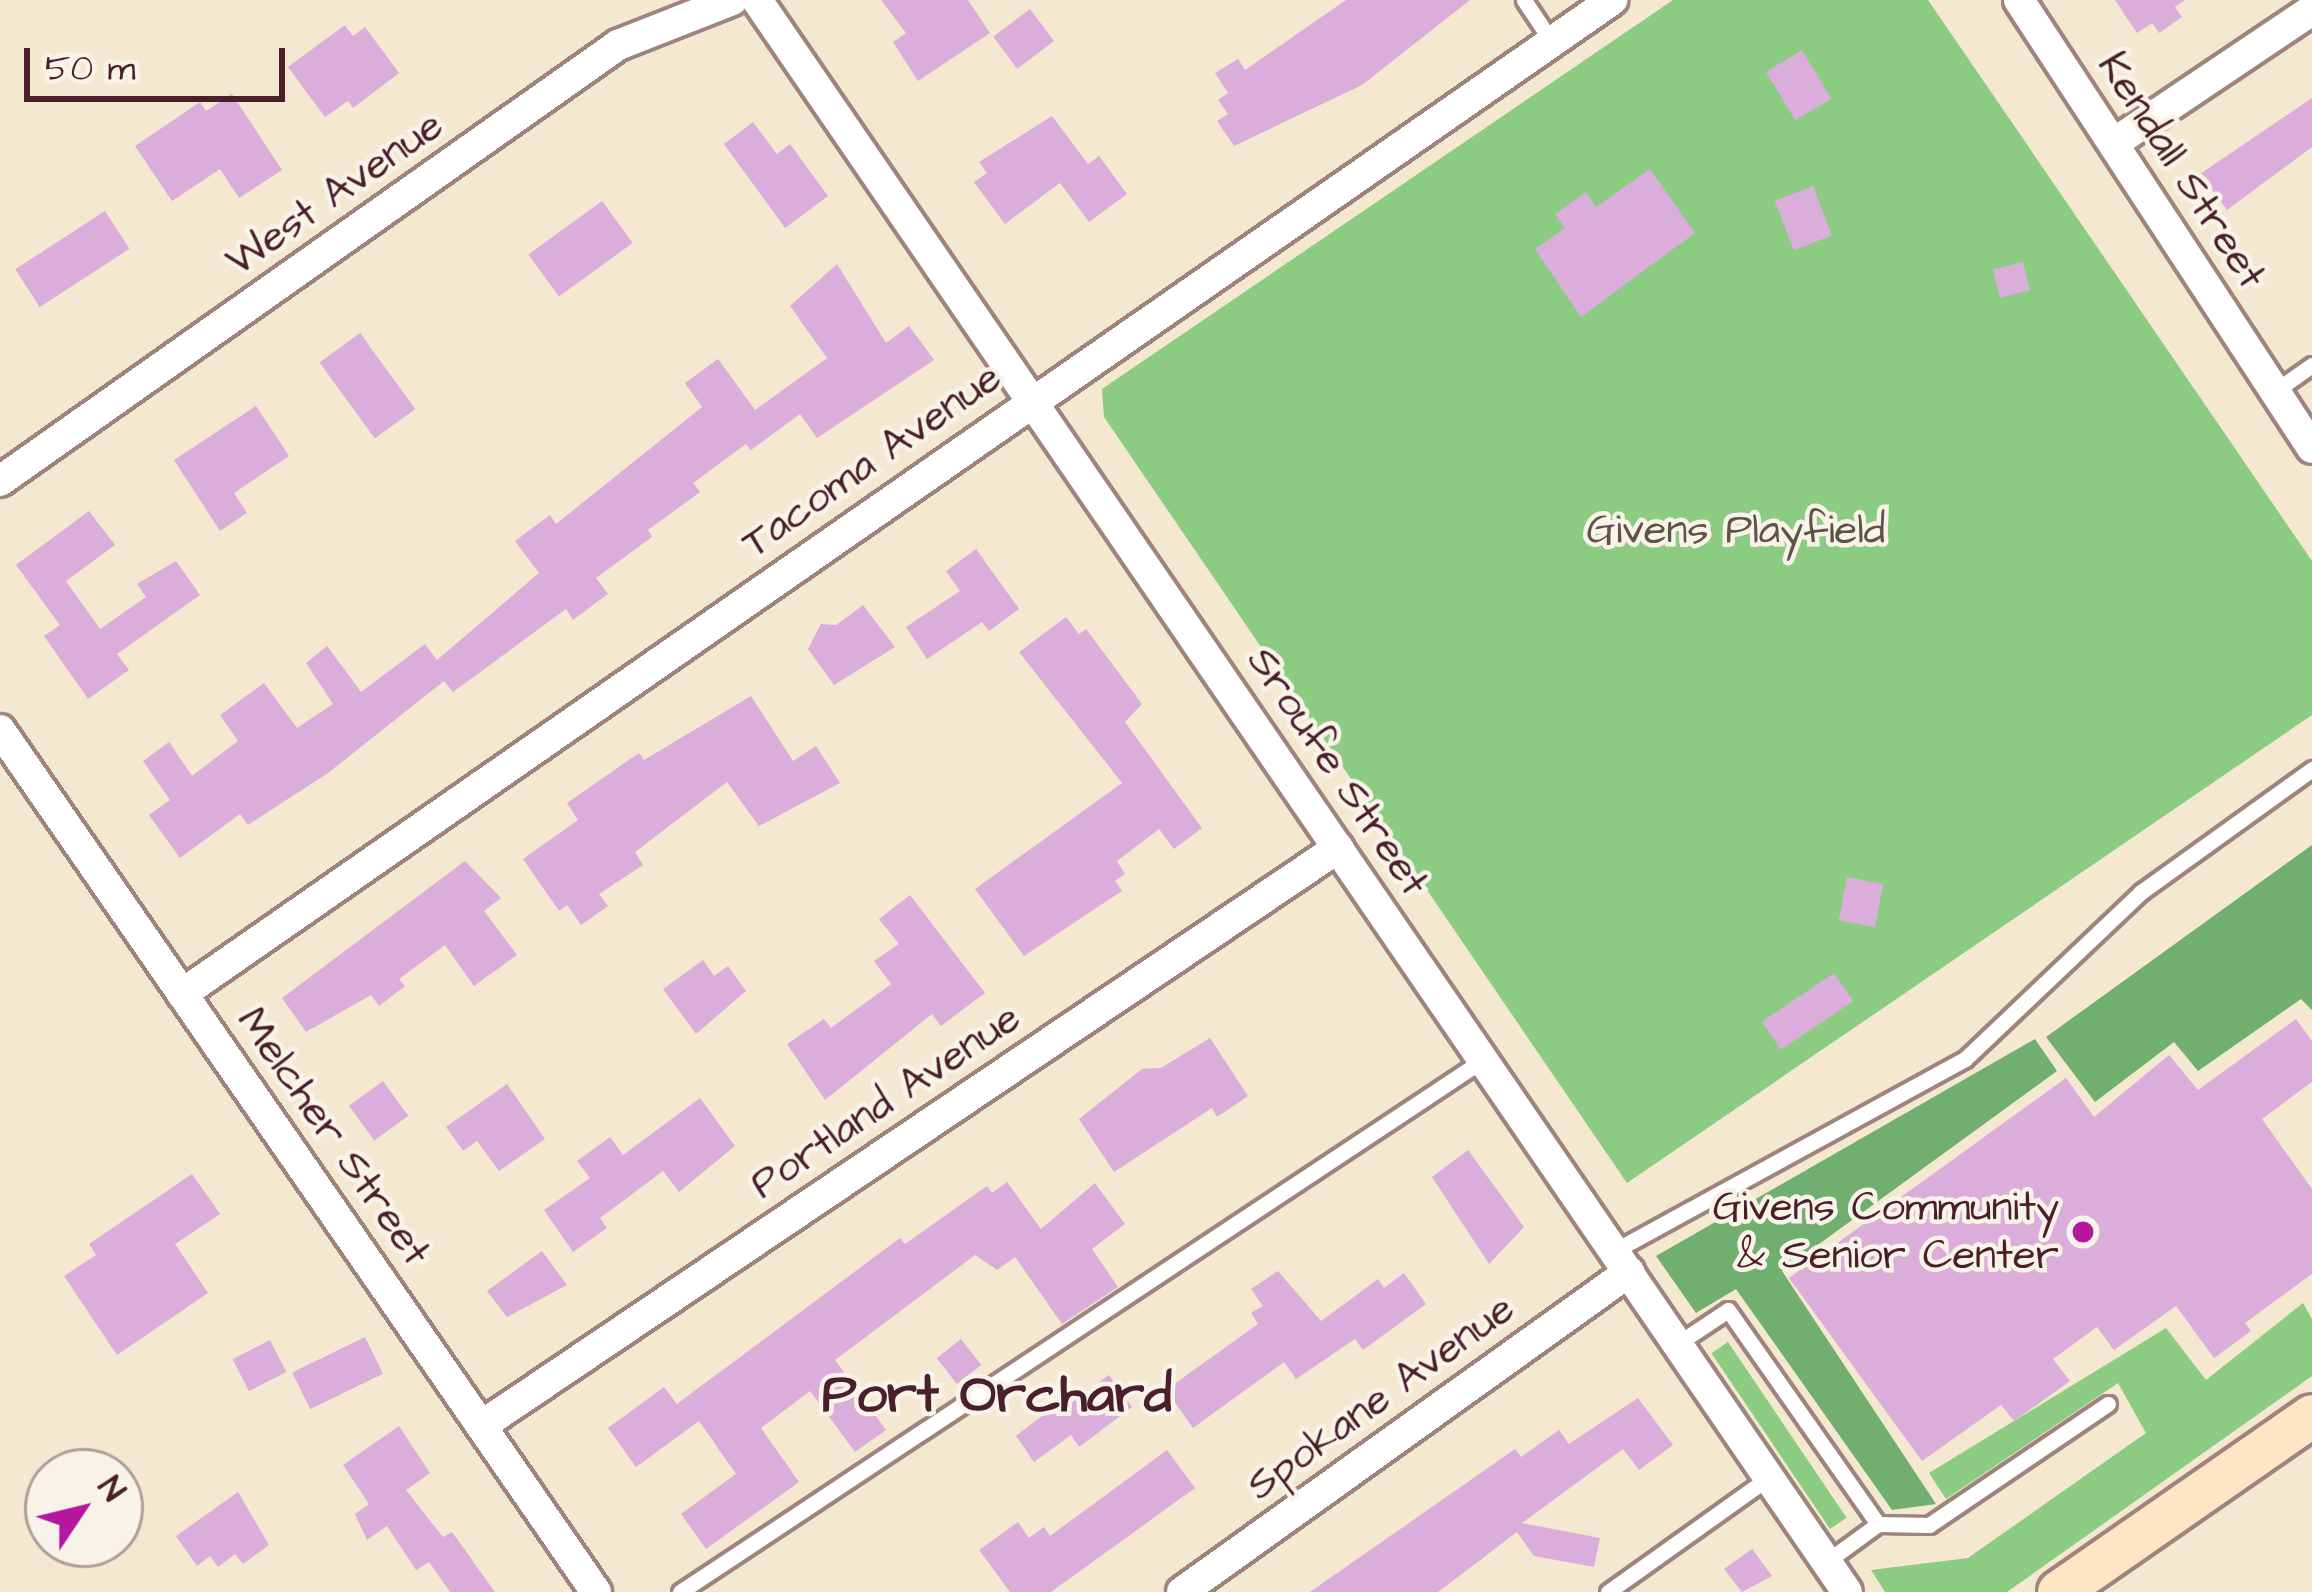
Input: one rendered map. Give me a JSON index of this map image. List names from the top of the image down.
{
  "streets": {
    "street": [
      "Kendall Street",
      "West Avenue",
      "Tacoma Avenue",
      "Sroufe Street",
      "Portland Avenue",
      "Melcher Street",
      "Spokane Avenue"
    ]
  },
  "crossings": [
    ["Tacoma Avenue", "Sroufe Street"],
    ["Tacoma Avenue", "Melcher Street"],
    ["Sroufe Street", "Portland Avenue"],
    ["Sroufe Street", "Spokane Avenue"],
    ["Portland Avenue", "Melcher Street"]
  ],
  "districts": ["Port Orchard"],
  "parks": ["Givens Playfield"],
  "places": ["Givens Community & Senior Center"],
  "scale_bar": "50 m",
  "north": "top right"
}
